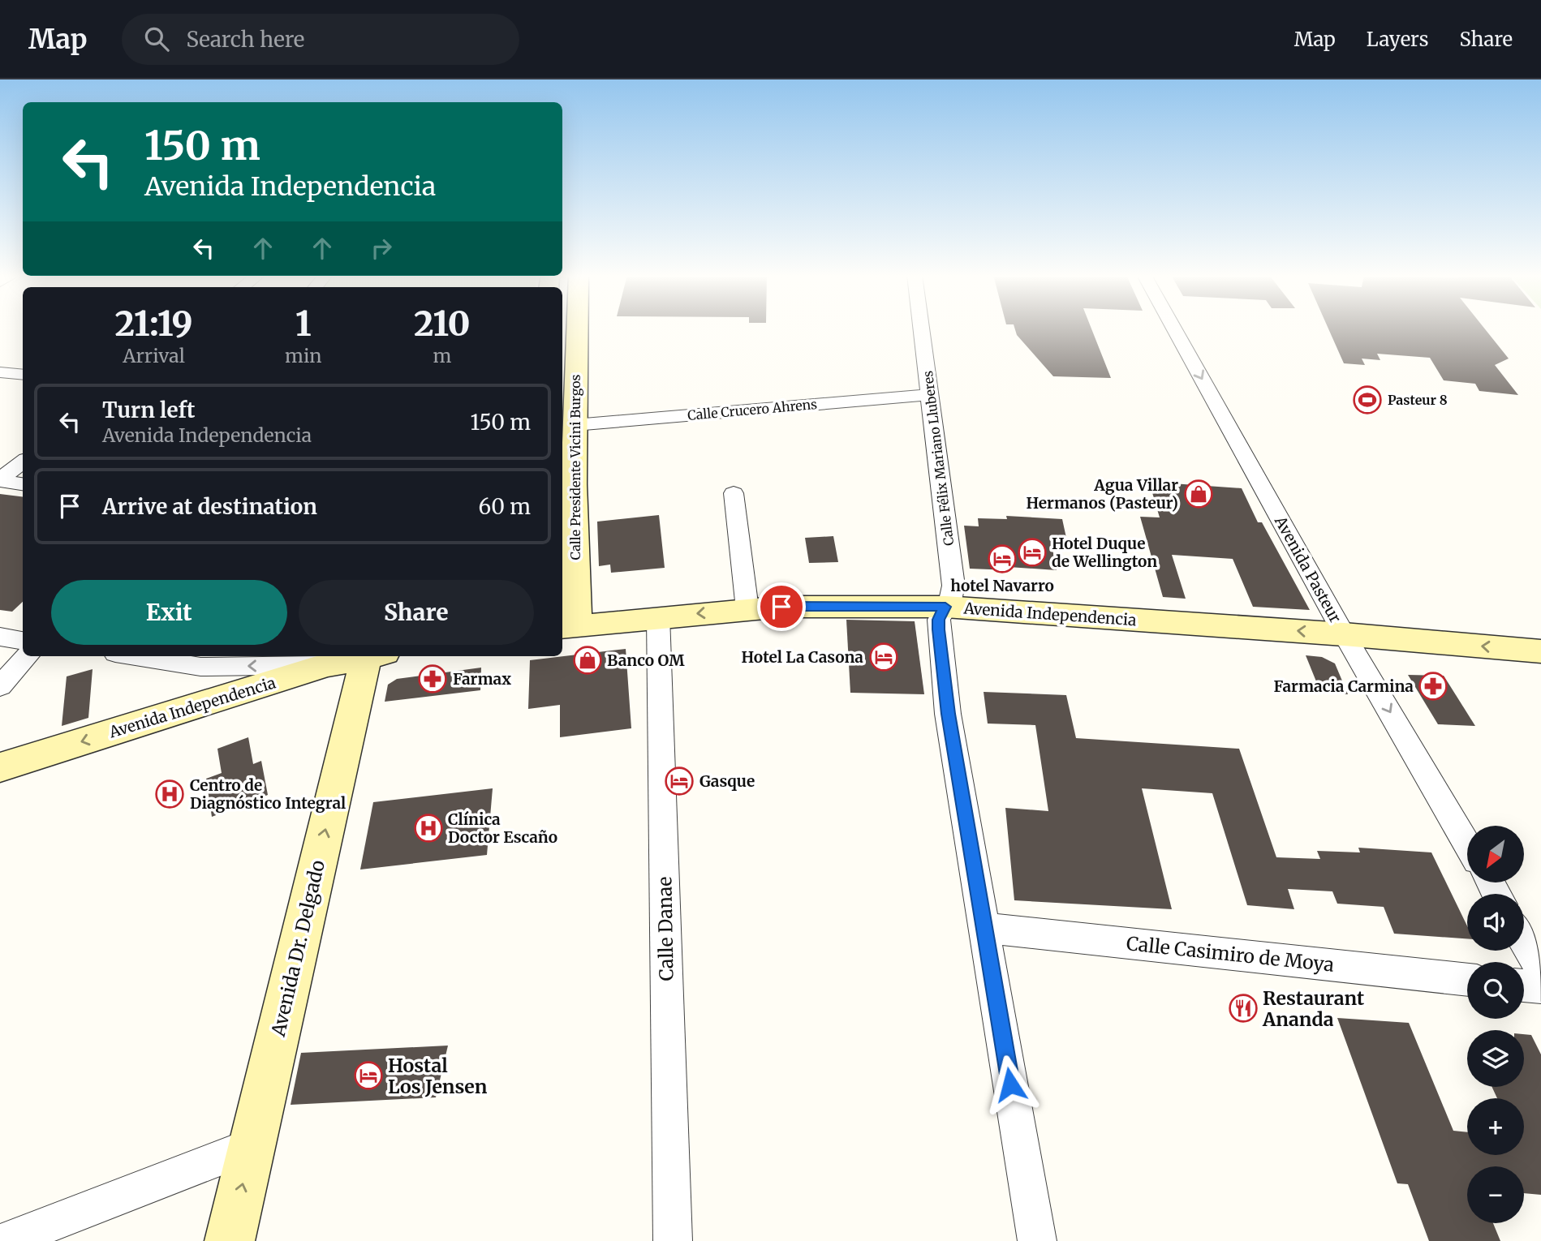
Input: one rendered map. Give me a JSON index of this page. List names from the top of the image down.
{
  "streets": {
    "main road": ["Calle Presidente Vicini Burgos", "Avenida Independencia", "Avenida Dr. Delgado"],
    "street": [
      "Calle Crucero Ahrens",
      "Calle Félix Mariano Lluberes",
      "Avenida Pasteur",
      "Calle Danae",
      "Calle Casimiro de Moya"
    ]
  },
  "crossings": [
    ["Calle Crucero Ahrens", "Calle Félix Mariano Lluberes"],
    ["Calle Crucero Ahrens", "Calle Presidente Vicini Burgos"],
    ["Calle Félix Mariano Lluberes", "Avenida Independencia"],
    ["Calle Félix Mariano Lluberes", "Calle Casimiro de Moya"],
    ["Calle Presidente Vicini Burgos", "Avenida Independencia"],
    ["Avenida Pasteur", "Avenida Independencia"],
    ["Avenida Independencia", "Calle Danae"]
  ],
  "one_way": ["Avenida Pasteur", "Avenida Independencia", "Avenida Dr. Delgado"],
  "places": {
    "sports": ["Pasteur 8"],
    "shop": ["Agua Villar Hermanos (Pasteur)", "Banco OM"],
    "hotel": [
      "Hotel Duque de Wellington",
      "hotel Navarro",
      "Hotel La Casona",
      "Gasque",
      "Hostal Los Jensen"
    ],
    "pharmacy": ["Farmax", "Farmacia Carmina"],
    "hospital": ["Centro de Diagnóstico Integral", "Clínica Doctor Escaño"],
    "restaurant": ["Restaurant Ananda"]
  },
  "north": "bottom left",
  "page": {
    "header": "Map",
    "search": "Search here",
    "nav": ["Map", "Layers", "Share"],
    "turn": ["150 m", "Avenida Independencia"],
    "eta": [
      "21:19",
      "Arrival",
      "1",
      "min",
      "210",
      "m"
    ],
    "list": [
      {
        "name": "Turn left",
        "note": "Avenida Independencia",
        "value": "150 m"
      },
      {
        "name": "Arrive at destination",
        "value": "60 m"
      }
    ],
    "buttons": ["Exit", "Share"],
    "map_buttons": ["+", "−"]
  }
}
